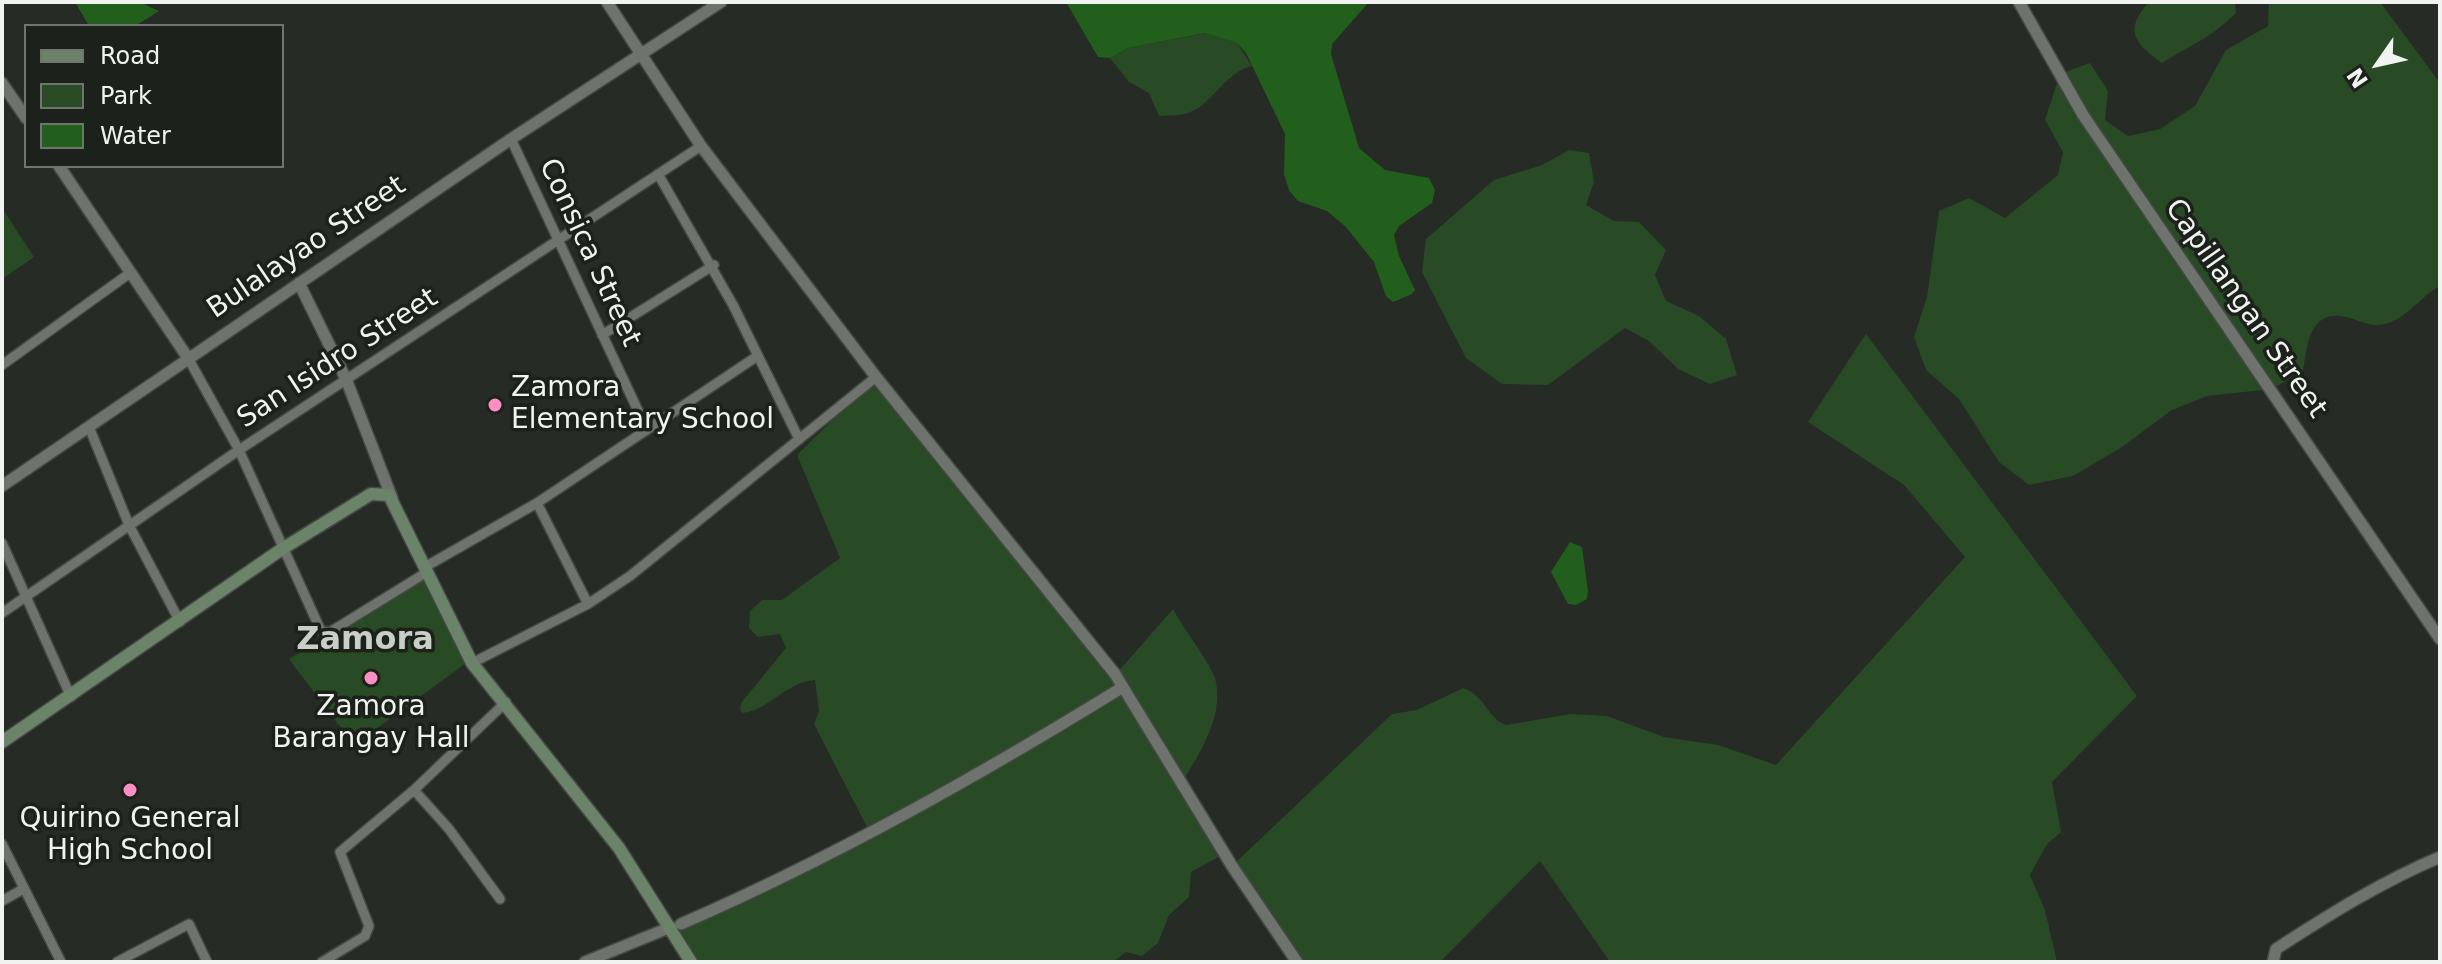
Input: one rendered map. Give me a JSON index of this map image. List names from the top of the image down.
{
  "streets": {
    "street": [
      "Bulalayao Street",
      "Consica Street",
      "Capillangan Street",
      "San Isidro Street"
    ]
  },
  "crossings": [
    ["Bulalayao Street", "Consica Street"],
    ["Consica Street", "San Isidro Street"]
  ],
  "districts": ["Zamora"],
  "places": ["Zamora Elementary School", "Zamora Barangay Hall", "Quirino General High School"],
  "legend": ["Road", "Park", "Water"],
  "north": "bottom left"
}
